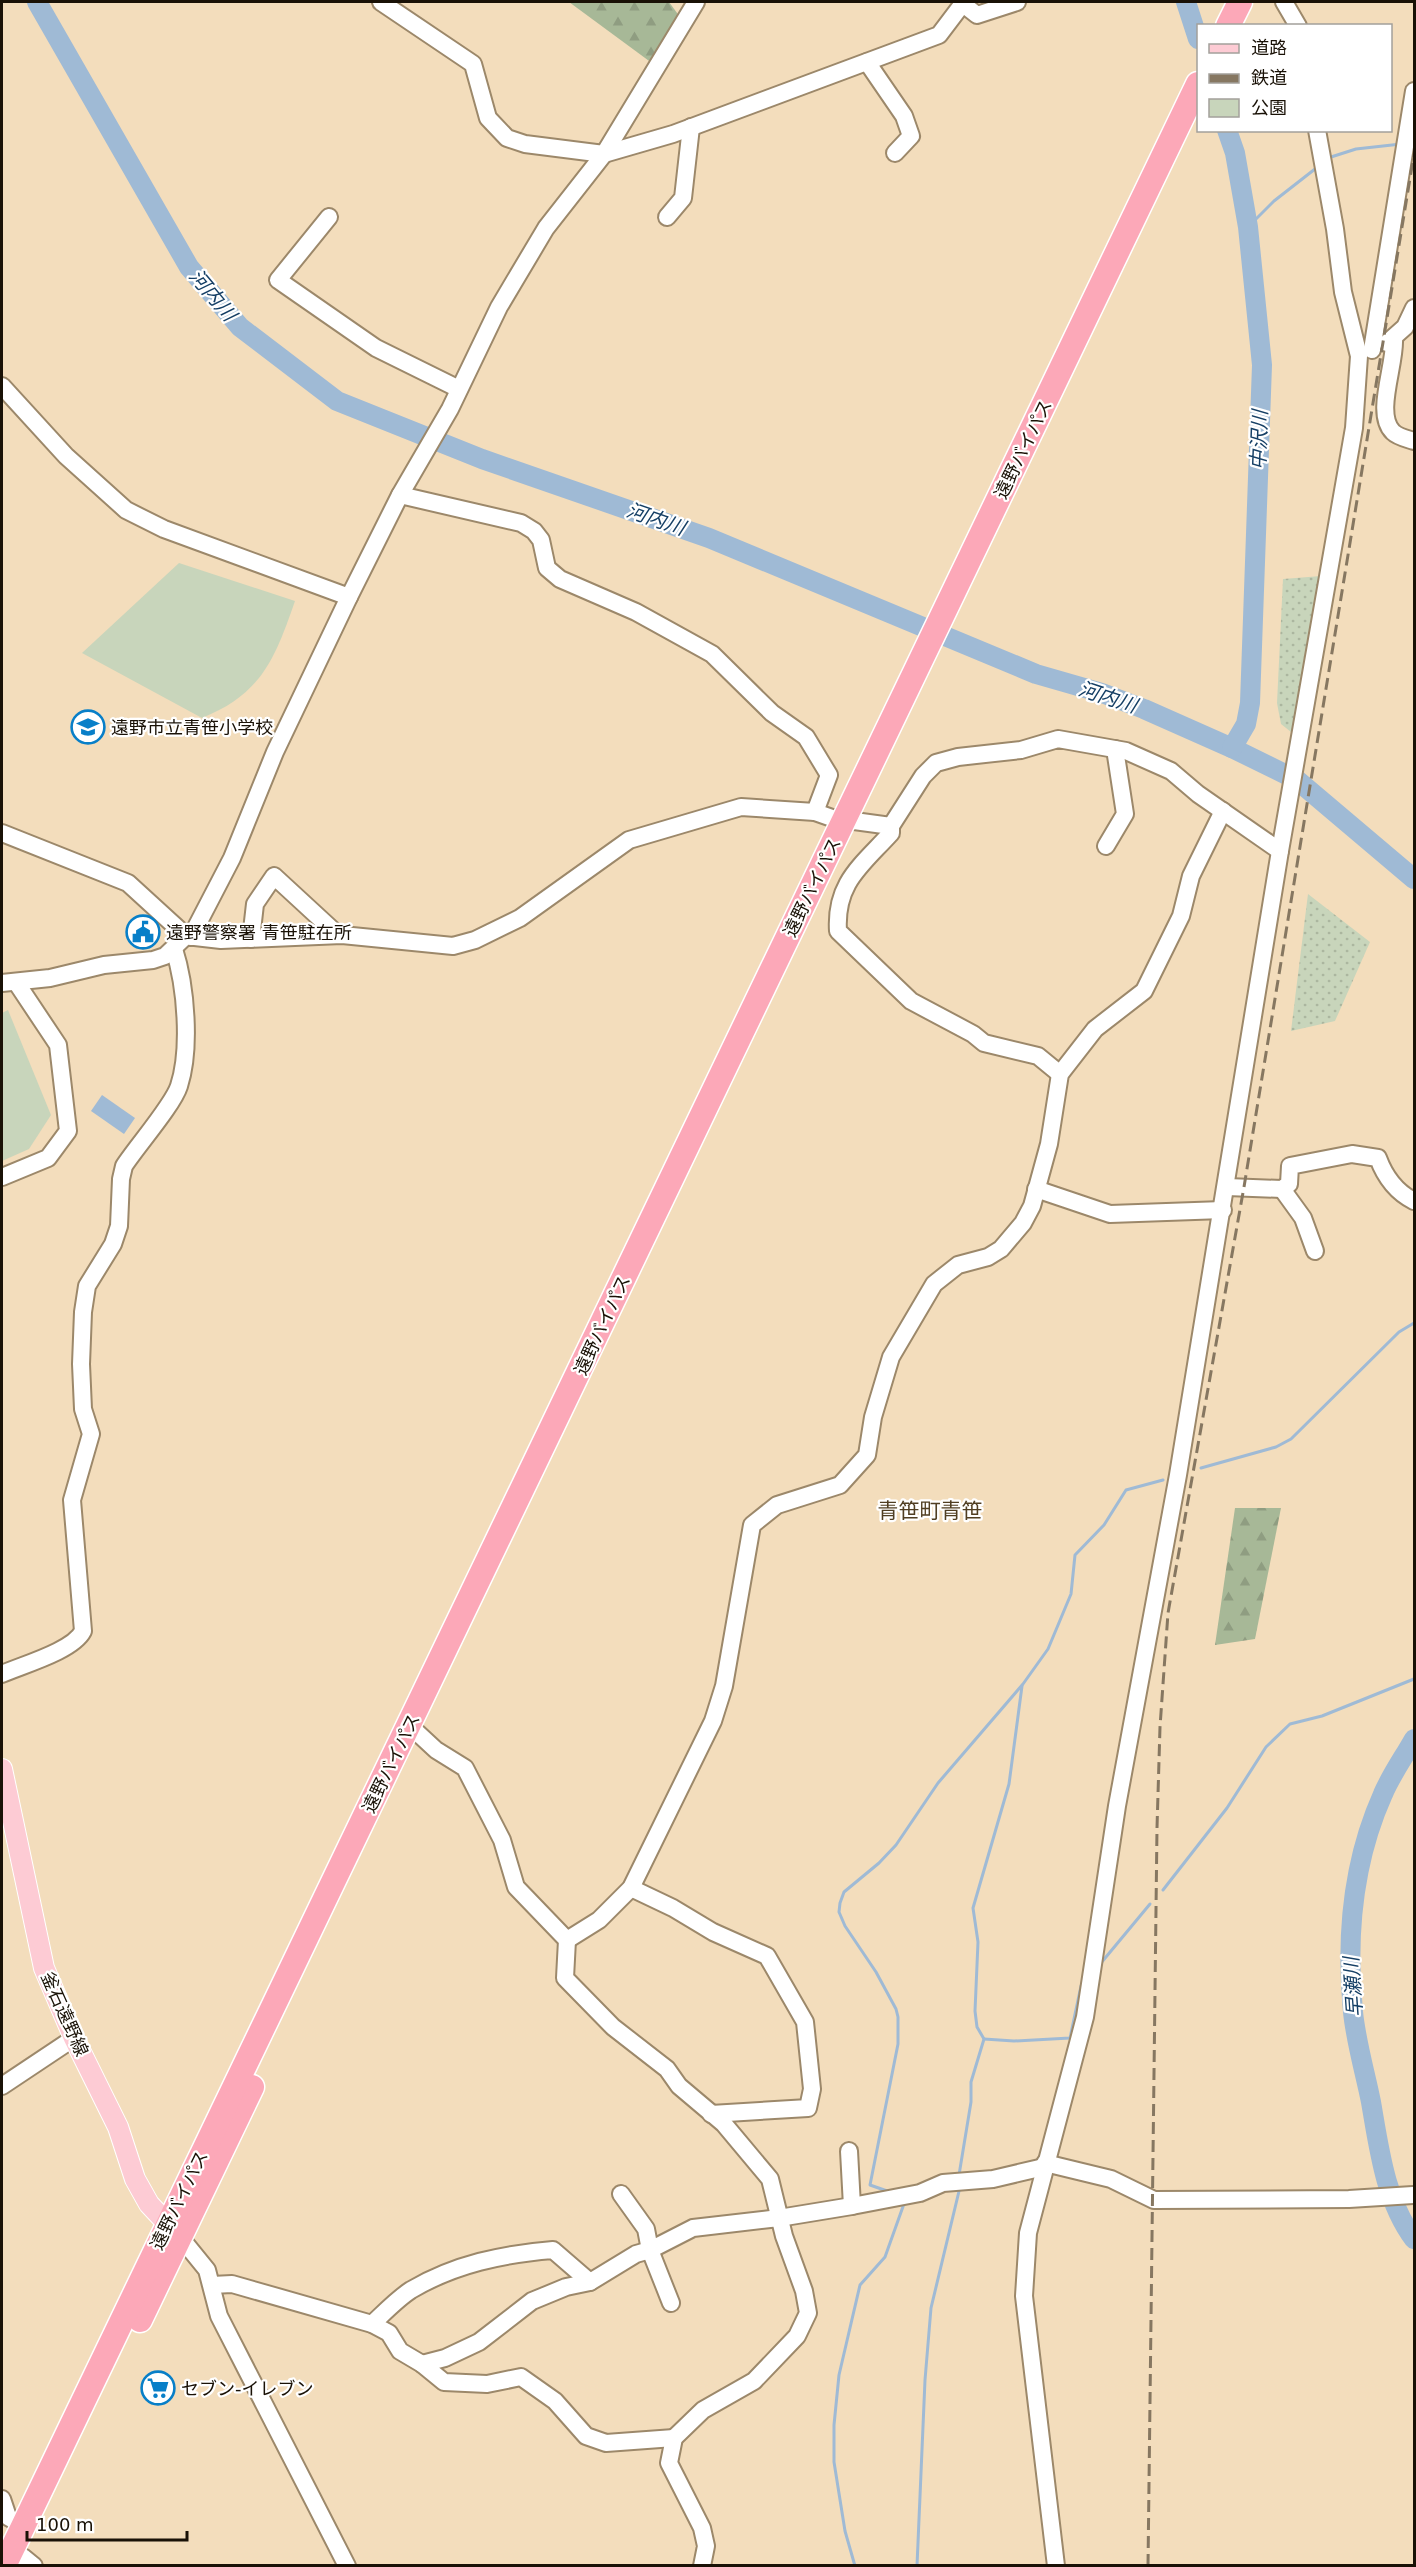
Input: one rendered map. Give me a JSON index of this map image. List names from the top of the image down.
{
  "streets": {
    "highway": ["遠野バイパス"],
    "main road": ["釜石遠野線"]
  },
  "crossings": [
    ["遠野バイパス", "釜石遠野線"]
  ],
  "districts": ["青笹町青笹"],
  "water": ["河内川", "中沢川", "早瀬川"],
  "places": {
    "school or university": ["遠野市立青笹小学校"],
    "public building": ["遠野警察署 青笹駐在所"],
    "supermarket": ["セブン-イレブン"]
  },
  "legend": ["道路", "鉄道", "公園"],
  "scale_bar": "100 m"
}
